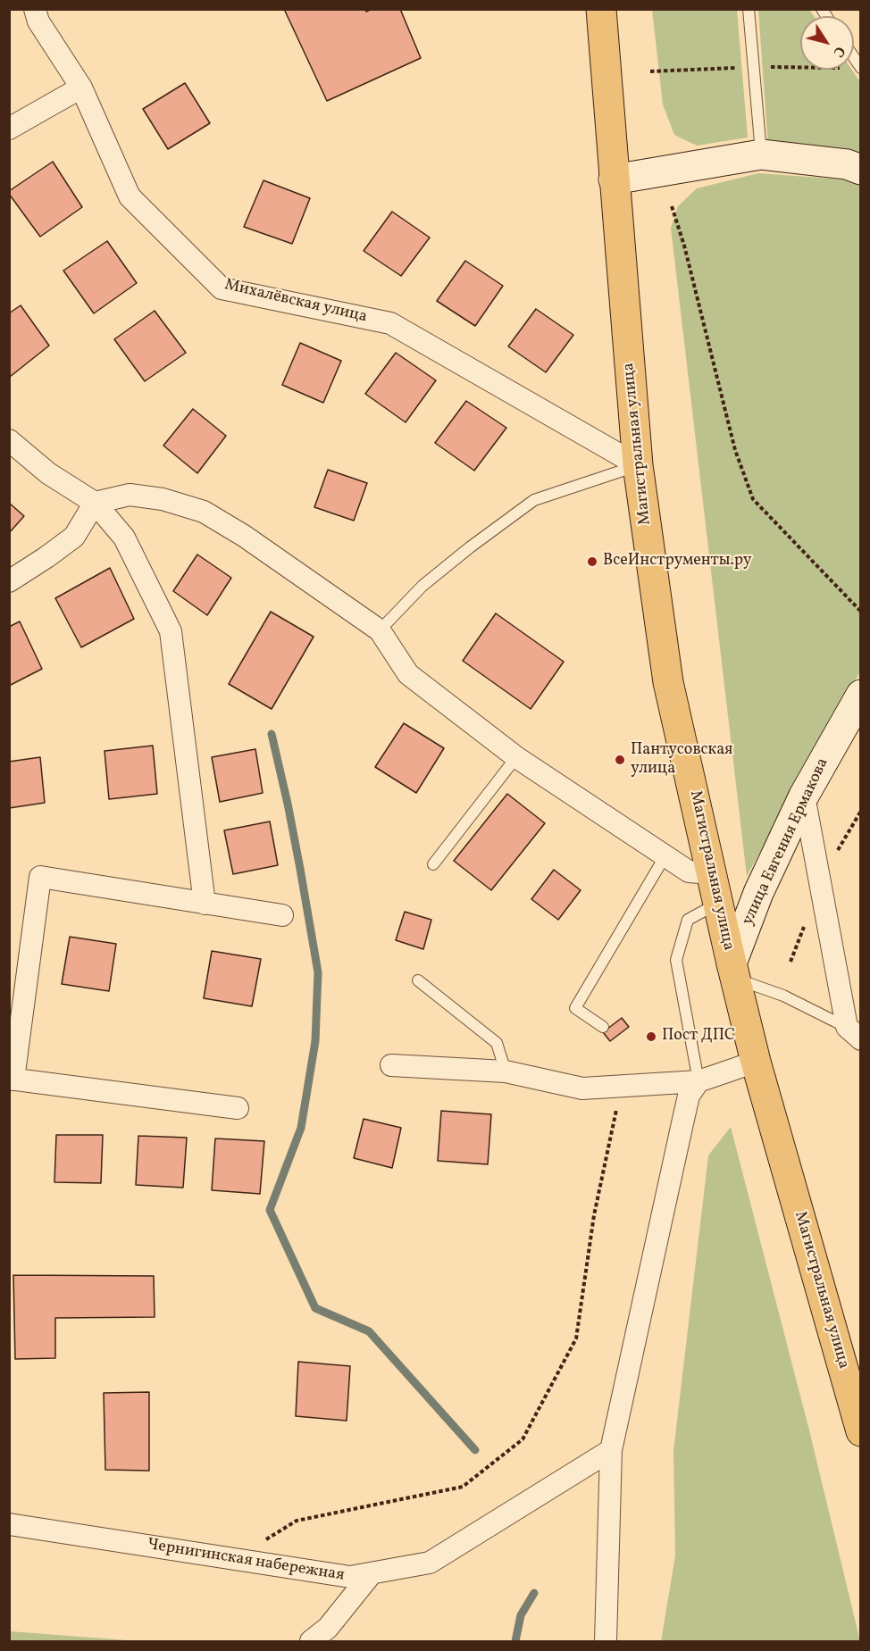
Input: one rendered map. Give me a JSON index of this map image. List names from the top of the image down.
{
  "streets": {
    "highway": ["Магистральная улица"],
    "main road": ["улица Евгения Ермакова"],
    "street": ["Михалёвская улица", "Чернигинская набережная"]
  },
  "crossings": [
    ["Михалёвская улица", "Магистральная улица"],
    ["Магистральная улица", "улица Евгения Ермакова"]
  ],
  "places": ["ВсеИнструменты.ру", "Пантусовская улица", "Пост ДПС"],
  "north": "bottom right"
}
